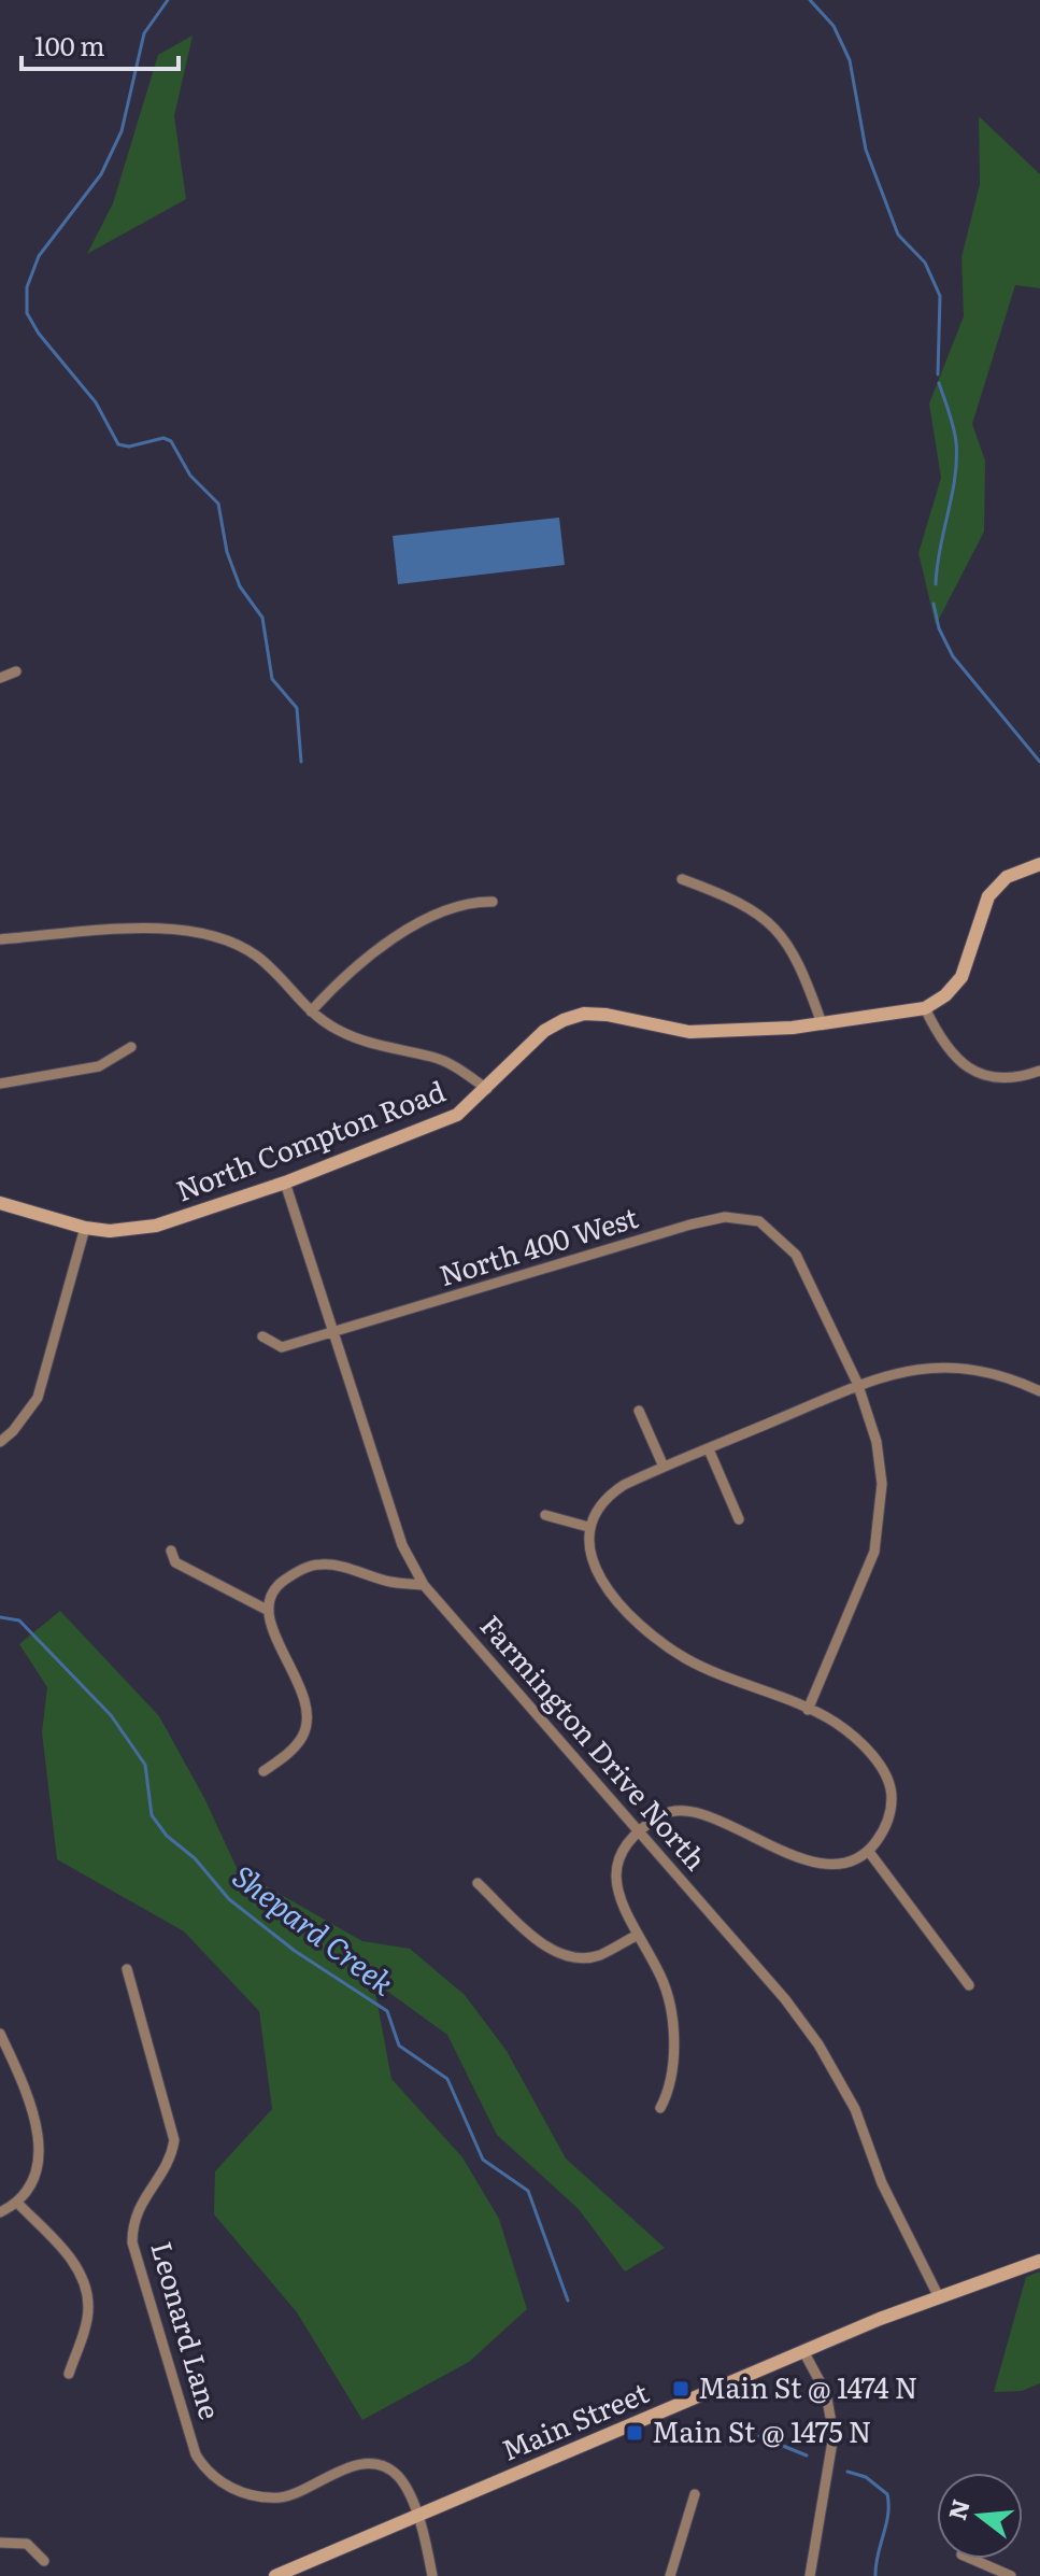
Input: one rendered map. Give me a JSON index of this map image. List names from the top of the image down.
{
  "streets": {
    "street": [
      "North Compton Road",
      "North 400 West",
      "Farmington Drive North",
      "Leonard Lane",
      "Main Street"
    ]
  },
  "crossings": [
    ["North Compton Road", "Farmington Drive North"],
    ["North 400 West", "Farmington Drive North"],
    ["Farmington Drive North", "Main Street"],
    ["Leonard Lane", "Main Street"]
  ],
  "water": ["Shepard Creek"],
  "places": {
    "transit": ["Main St @ 1474 N", "Main St @ 1475 N"]
  },
  "scale_bar": "100 m",
  "north": "left"
}
